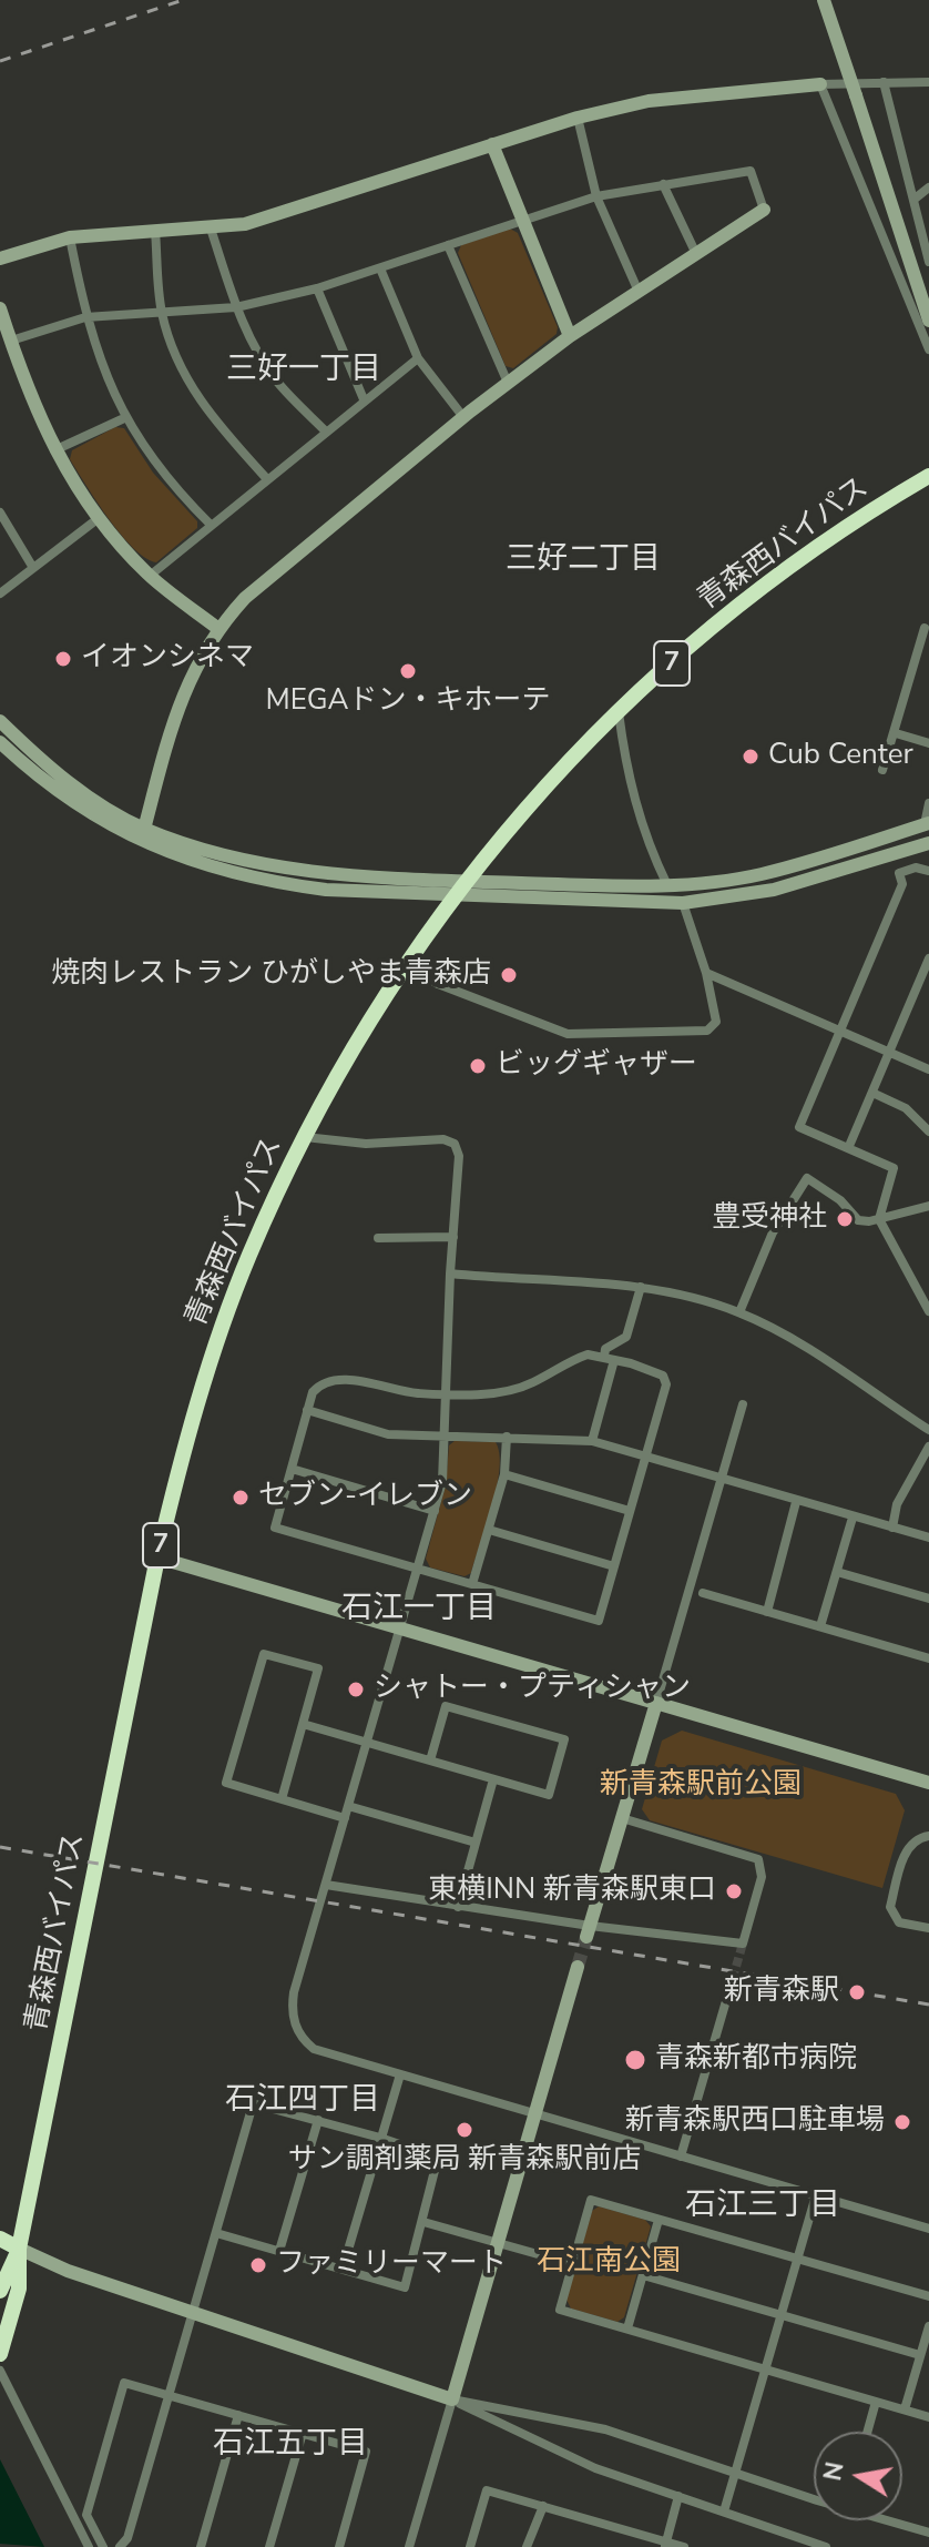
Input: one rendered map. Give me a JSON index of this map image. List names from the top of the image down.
{
  "streets": {
    "highway": ["青森西バイパス", "7"]
  },
  "districts": [
    "三好一丁目",
    "三好二丁目",
    "石江一丁目",
    "石江四丁目",
    "石江三丁目",
    "石江五丁目"
  ],
  "parks": ["新青森駅前公園", "石江南公園"],
  "places": [
    "イオンシネマ",
    "MEGAドン・キホーテ",
    "Cub Center",
    "焼肉レストラン ひがしやま青森店",
    "ビッグギャザー",
    "豊受神社",
    "セブン-イレブン",
    "シャトー・プティシャン",
    "東横INN 新青森駅東口",
    "新青森駅",
    "青森新都市病院",
    "新青森駅西口駐車場",
    "サン調剤薬局 新青森駅前店",
    "ファミリーマート"
  ],
  "north": "left"
}
